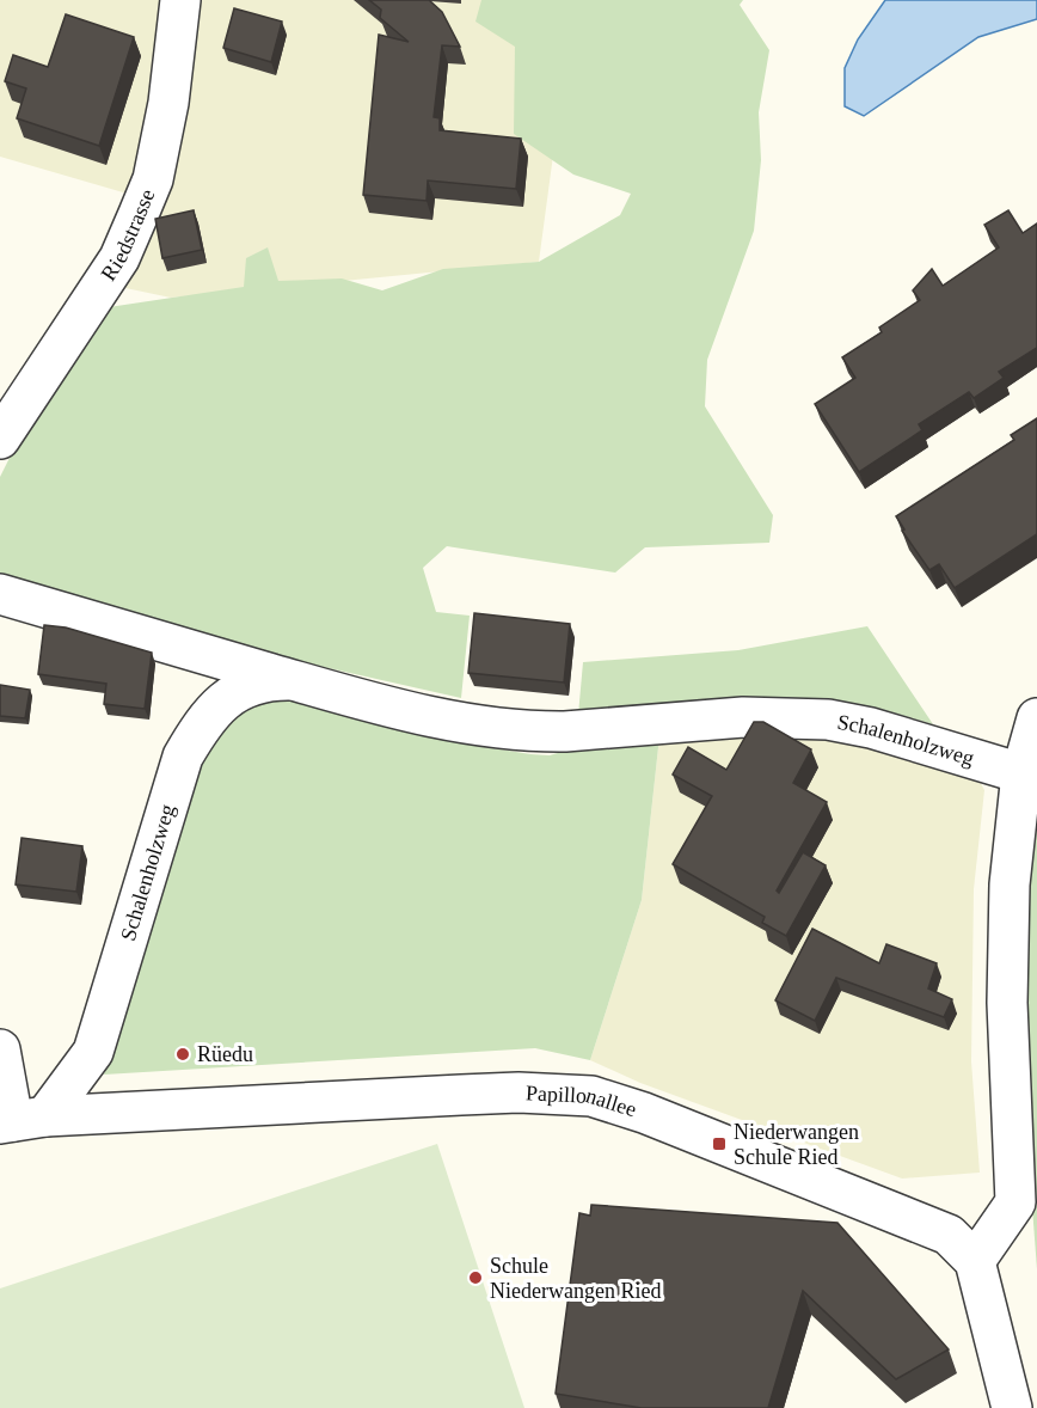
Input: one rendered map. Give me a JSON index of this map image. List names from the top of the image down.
{
  "streets": {
    "street": ["Riedstrasse", "Schalenholzweg", "Papillonallee"]
  },
  "crossings": [
    ["Schalenholzweg", "Papillonallee"]
  ],
  "places": {
    "other": ["Rüedu", "Schule Niederwangen Ried"],
    "transit": ["Niederwangen Schule Ried"]
  }
}
